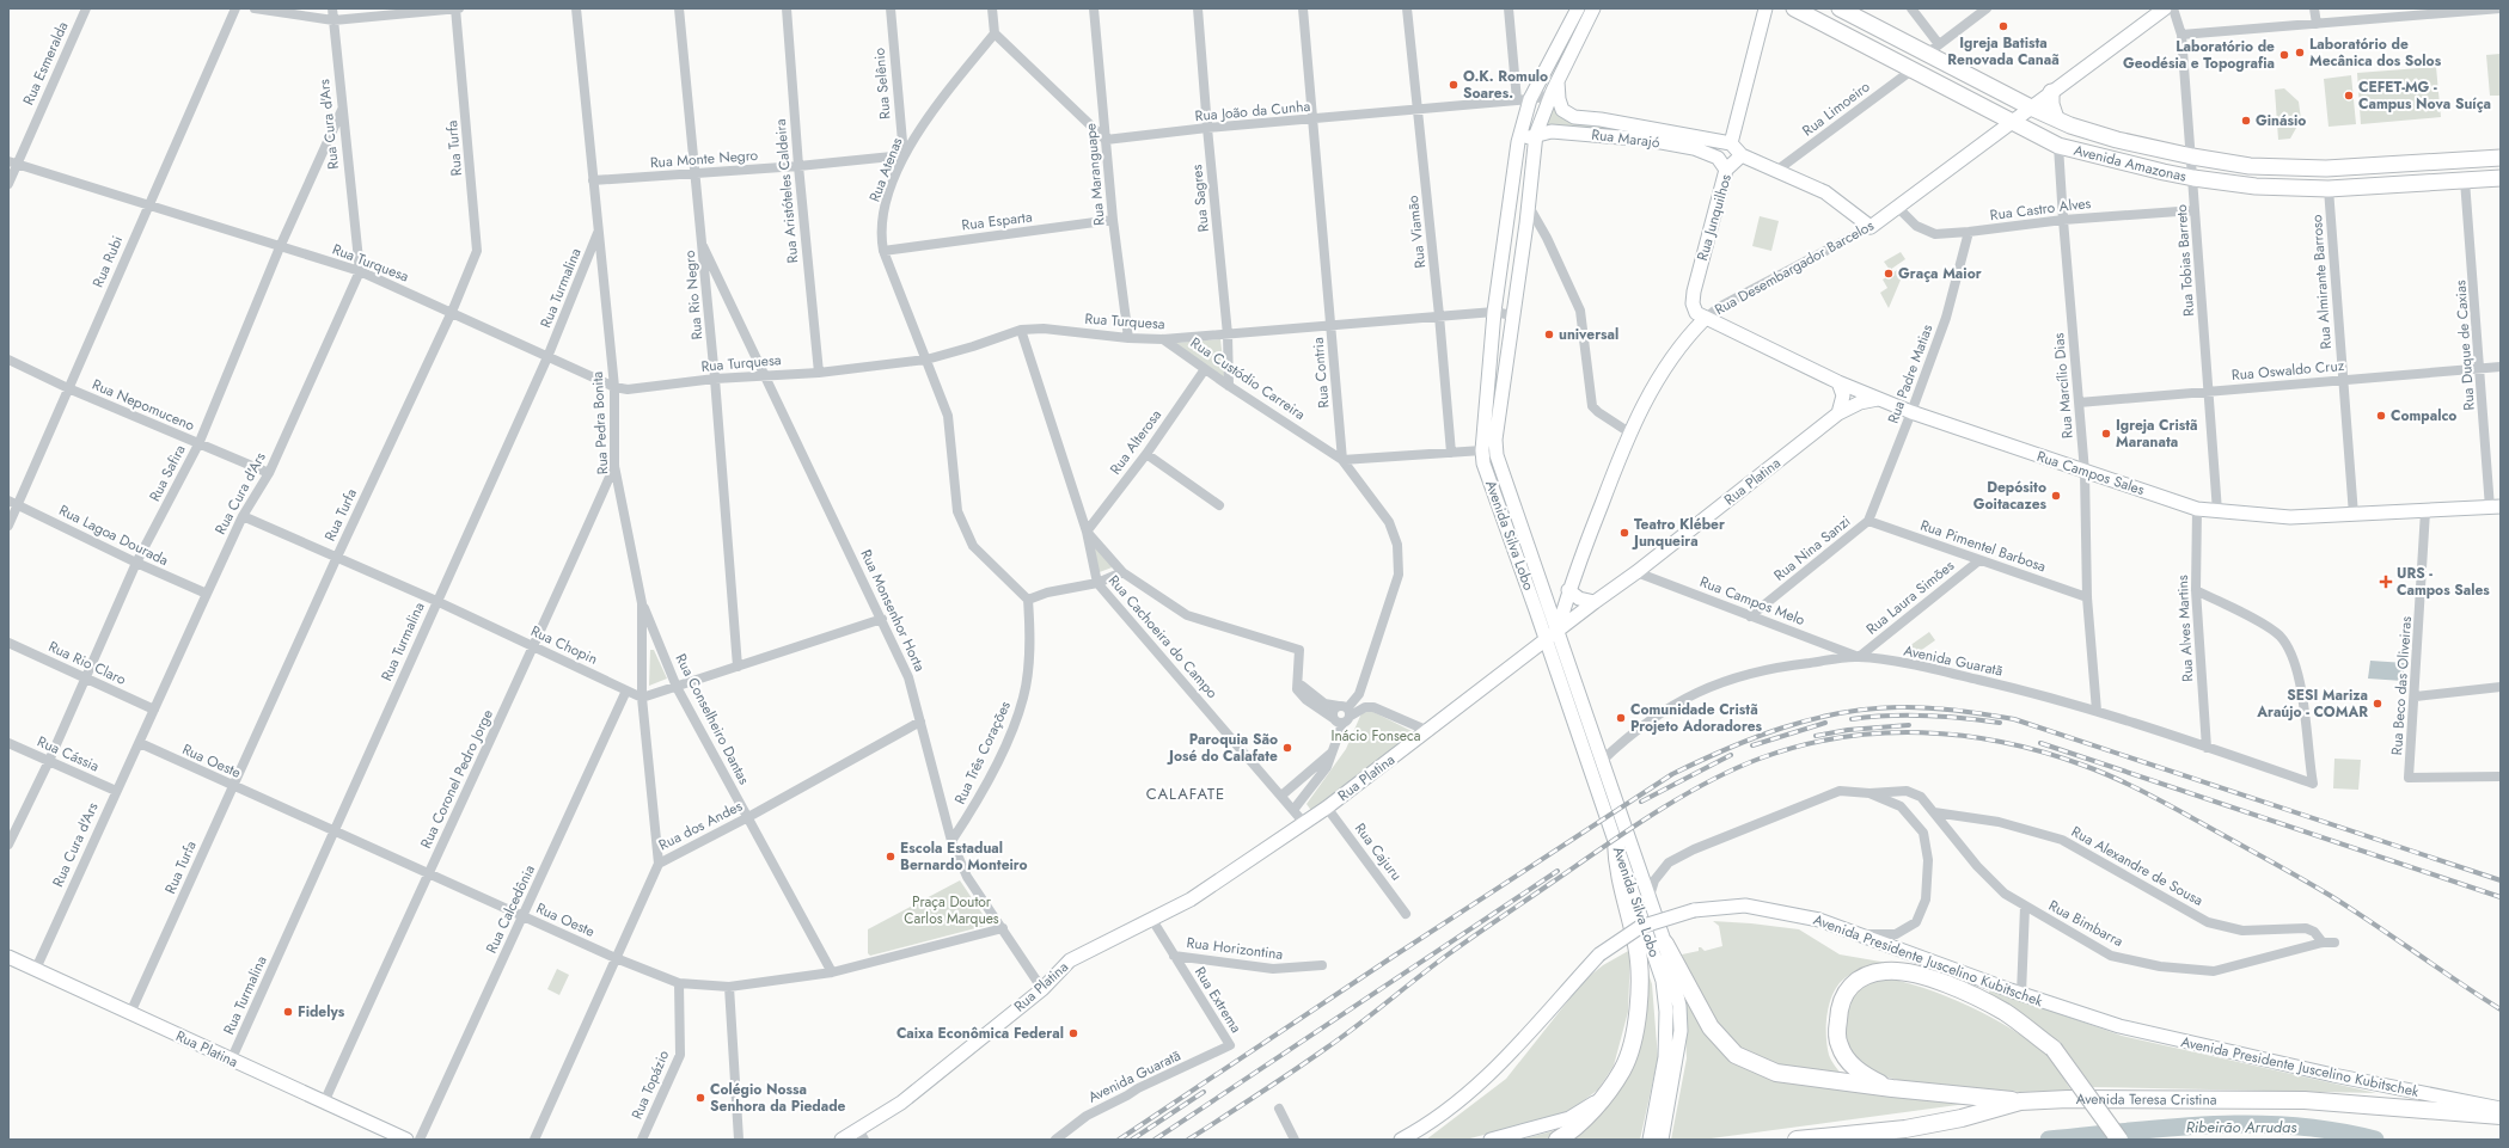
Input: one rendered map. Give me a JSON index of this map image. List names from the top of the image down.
{
  "streets": {
    "highway": ["Avenida Teresa Cristina"],
    "main road": ["Avenida Amazonas"],
    "street": [
      "Rua Esmeralda",
      "Rua Selênio",
      "Rua Limoeiro",
      "Rua João da Cunha",
      "Rua Cura d'Ars",
      "Rua Marajó",
      "Rua Turfa",
      "Rua Monte Negro",
      "Rua Atenas",
      "Rua Maranguape",
      "Rua Aristóteles Caldeira",
      "Rua Sagres",
      "Rua Castro Alves",
      "Rua Junquilhos",
      "Rua Esparta",
      "Rua Viamão",
      "Rua Tobias Barreto",
      "Rua Rubi",
      "Rua Turquesa",
      "Rua Desembargador Barcelos",
      "Rua Almirante Barroso",
      "Rua Turmalina",
      "Rua Rio Negro",
      "Rua Duque de Caxias",
      "Rua Oswaldo Cruz",
      "Rua Contria",
      "Rua Padre Matias",
      "Rua Custódio Carreira",
      "Rua Marcílio Dias",
      "Rua Nepomuceno",
      "Rua Pedra Bonita",
      "Rua Alterosa",
      "Rua Safira",
      "Rua Campos Sales",
      "Rua Platina",
      "Rua Lagoa Dourada",
      "Avenida Silva Lobo",
      "Rua Pimentel Barbosa",
      "Rua Nina Sanzi",
      "Rua Laura Simões",
      "Rua Campos Melo",
      "Rua Monsenhor Horta",
      "Rua Alves Martins",
      "Rua Cachoeira do Campo",
      "Rua Chopin",
      "Avenida Guaratã",
      "Rua Rio Claro",
      "Rua Beco das Oliveiras",
      "Rua Conselheiro Dantas",
      "Rua Três Corações",
      "Rua Cássia",
      "Rua Oeste",
      "Rua Coronel Pedro Jorge",
      "Rua dos Andes",
      "Rua Cajuru",
      "Rua Alexandre de Sousa",
      "Rua Calcedônia",
      "Rua Bimbarra",
      "Rua Horizontina",
      "Avenida Presidente Juscelino Kubitschek",
      "Rua Extrema",
      "Rua Topázio"
    ]
  },
  "crossings": [
    ["Rua Esmeralda", "Rua Turquesa"],
    ["Rua Selênio", "Rua Monte Negro"],
    ["Rua Selênio", "Rua Atenas"],
    ["Rua Limoeiro", "Avenida Amazonas"],
    ["Rua João da Cunha", "Rua Marajó"],
    ["Rua João da Cunha", "Rua Maranguape"],
    ["Rua João da Cunha", "Rua Sagres"],
    ["Rua João da Cunha", "Rua Viamão"],
    ["Rua João da Cunha", "Rua Contria"],
    ["Rua João da Cunha", "Avenida Silva Lobo"],
    ["Rua Cura d'Ars", "Rua Turquesa"],
    ["Rua Cura d'Ars", "Rua Nepomuceno"],
    ["Rua Cura d'Ars", "Rua Safira"],
    ["Rua Cura d'Ars", "Rua Platina"],
    ["Rua Cura d'Ars", "Rua Lagoa Dourada"],
    ["Rua Cura d'Ars", "Rua Chopin"],
    ["Rua Cura d'Ars", "Rua Rio Claro"],
    ["Rua Cura d'Ars", "Rua Cássia"],
    ["Rua Cura d'Ars", "Rua Oeste"],
    ["Rua Marajó", "Rua Junquilhos"],
    ["Rua Marajó", "Avenida Silva Lobo"],
    ["Rua Turfa", "Rua Turquesa"],
    ["Rua Turfa", "Rua Platina"],
    ["Rua Turfa", "Rua Chopin"],
    ["Rua Turfa", "Rua Oeste"],
    ["Rua Monte Negro", "Rua Atenas"],
    ["Rua Monte Negro", "Rua Aristóteles Caldeira"],
    ["Rua Monte Negro", "Rua Rio Negro"],
    ["Rua Monte Negro", "Rua Pedra Bonita"],
    ["Avenida Amazonas", "Rua Tobias Barreto"],
    ["Avenida Amazonas", "Rua Desembargador Barcelos"],
    ["Avenida Amazonas", "Rua Almirante Barroso"],
    ["Avenida Amazonas", "Rua Duque de Caxias"],
    ["Avenida Amazonas", "Rua Marcílio Dias"],
    ["Rua Atenas", "Rua Esparta"],
    ["Rua Atenas", "Rua Turquesa"],
    ["Rua Maranguape", "Rua Esparta"],
    ["Rua Maranguape", "Rua Turquesa"],
    ["Rua Aristóteles Caldeira", "Rua Turquesa"],
    ["Rua Sagres", "Rua Turquesa"],
    ["Rua Sagres", "Rua Custódio Carreira"],
    ["Rua Castro Alves", "Rua Tobias Barreto"],
    ["Rua Castro Alves", "Rua Desembargador Barcelos"],
    ["Rua Castro Alves", "Rua Padre Matias"],
    ["Rua Castro Alves", "Rua Marcílio Dias"],
    ["Rua Junquilhos", "Rua Desembargador Barcelos"],
    ["Rua Junquilhos", "Rua Campos Sales"],
    ["Rua Viamão", "Rua Turquesa"],
    ["Rua Tobias Barreto", "Rua Oswaldo Cruz"],
    ["Rua Tobias Barreto", "Rua Campos Sales"],
    ["Rua Rubi", "Rua Turquesa"],
    ["Rua Rubi", "Rua Nepomuceno"],
    ["Rua Rubi", "Rua Lagoa Dourada"],
    ["Rua Turquesa", "Rua Turmalina"],
    ["Rua Turquesa", "Rua Rio Negro"],
    ["Rua Turquesa", "Rua Contria"],
    ["Rua Turquesa", "Rua Custódio Carreira"],
    ["Rua Turquesa", "Rua Pedra Bonita"],
    ["Rua Turquesa", "Rua Safira"],
    ["Rua Turquesa", "Avenida Silva Lobo"],
    ["Rua Turquesa", "Rua Monsenhor Horta"],
    ["Rua Turquesa", "Rua Cachoeira do Campo"],
    ["Rua Desembargador Barcelos", "Rua Campos Sales"],
    ["Rua Desembargador Barcelos", "Rua Platina"],
    ["Rua Desembargador Barcelos", "Avenida Silva Lobo"],
    ["Rua Almirante Barroso", "Rua Oswaldo Cruz"],
    ["Rua Almirante Barroso", "Rua Campos Sales"],
    ["Rua Turmalina", "Rua Pedra Bonita"],
    ["Rua Turmalina", "Rua Platina"],
    ["Rua Turmalina", "Rua Chopin"],
    ["Rua Turmalina", "Rua Oeste"],
    ["Rua Rio Negro", "Rua Monsenhor Horta"],
    ["Rua Duque de Caxias", "Rua Oswaldo Cruz"],
    ["Rua Duque de Caxias", "Rua Campos Sales"],
    ["Rua Oswaldo Cruz", "Rua Marcílio Dias"],
    ["Rua Contria", "Rua Custódio Carreira"],
    ["Rua Padre Matias", "Rua Campos Sales"],
    ["Rua Padre Matias", "Rua Pimentel Barbosa"],
    ["Rua Padre Matias", "Rua Nina Sanzi"],
    ["Rua Custódio Carreira", "Rua Alterosa"],
    ["Rua Marcílio Dias", "Rua Campos Sales"],
    ["Rua Marcílio Dias", "Rua Pimentel Barbosa"],
    ["Rua Marcílio Dias", "Avenida Guaratã"],
    ["Rua Nepomuceno", "Rua Safira"],
    ["Rua Pedra Bonita", "Rua Chopin"],
    ["Rua Pedra Bonita", "Rua Conselheiro Dantas"],
    ["Rua Pedra Bonita", "Rua Coronel Pedro Jorge"],
    ["Rua Pedra Bonita", "Rua dos Andes"],
    ["Rua Alterosa", "Rua Cachoeira do Campo"],
    ["Rua Safira", "Rua Lagoa Dourada"],
    ["Rua Safira", "Rua Rio Claro"],
    ["Rua Safira", "Rua Cássia"],
    ["Rua Campos Sales", "Rua Platina"],
    ["Rua Campos Sales", "Rua Alves Martins"],
    ["Rua Campos Sales", "Rua Beco das Oliveiras"],
    ["Rua Platina", "Avenida Silva Lobo"],
    ["Rua Platina", "Rua Campos Melo"],
    ["Rua Platina", "Rua Monsenhor Horta"],
    ["Rua Platina", "Rua Cachoeira do Campo"],
    ["Rua Platina", "Rua Coronel Pedro Jorge"],
    ["Rua Platina", "Rua Cajuru"],
    ["Rua Platina", "Rua Extrema"],
    ["Avenida Silva Lobo", "Avenida Guaratã"],
    ["Avenida Silva Lobo", "Rua Bimbarra"],
    ["Rua Pimentel Barbosa", "Rua Nina Sanzi"],
    ["Rua Pimentel Barbosa", "Rua Laura Simões"],
    ["Rua Nina Sanzi", "Rua Campos Melo"],
    ["Rua Laura Simões", "Rua Campos Melo"],
    ["Rua Laura Simões", "Avenida Guaratã"],
    ["Rua Campos Melo", "Avenida Guaratã"],
    ["Rua Monsenhor Horta", "Rua Três Corações"],
    ["Rua Monsenhor Horta", "Rua Oeste"],
    ["Rua Monsenhor Horta", "Rua dos Andes"],
    ["Rua Alves Martins", "Avenida Guaratã"],
    ["Rua Chopin", "Rua Coronel Pedro Jorge"],
    ["Rua Chopin", "Rua Calcedônia"],
    ["Avenida Guaratã", "Rua Extrema"],
    ["Rua Conselheiro Dantas", "Rua Oeste"],
    ["Rua Conselheiro Dantas", "Rua dos Andes"],
    ["Rua Oeste", "Rua Coronel Pedro Jorge"],
    ["Rua Oeste", "Rua dos Andes"],
    ["Rua Oeste", "Rua Calcedônia"],
    ["Rua Oeste", "Rua Topázio"],
    ["Rua Alexandre de Sousa", "Rua Bimbarra"],
    ["Rua Bimbarra", "Avenida Presidente Juscelino Kubitschek"],
    ["Rua Horizontina", "Rua Extrema"]
  ],
  "districts": ["CALAFATE"],
  "water": ["Ribeirão Arrudas"],
  "parks": ["Inácio Fonseca", "Praça Doutor Carlos Marques"],
  "places": {
    "other": [
      "Igreja Batista Renovada Canaã",
      "Laboratório de Mecânica dos Solos",
      "Laboratório de Geodésia e Topografia",
      "O.K. Romulo Soares.",
      "CEFET-MG - Campus Nova Suíça",
      "Ginásio",
      "Graça Maior",
      "universal",
      "Compalco",
      "Igreja Cristã Maranata",
      "Depósito Goitacazes",
      "Teatro Kléber Junqueira",
      "SESI Mariza Araújo - COMAR",
      "Comunidade Cristã Projeto Adoradores",
      "Paroquia São José do Calafate",
      "Escola Estadual Bernardo Monteiro",
      "Fidelys",
      "Caixa Econômica Federal",
      "Colégio Nossa Senhora da Piedade"
    ],
    "health": ["URS - Campos Sales"]
  }
}
